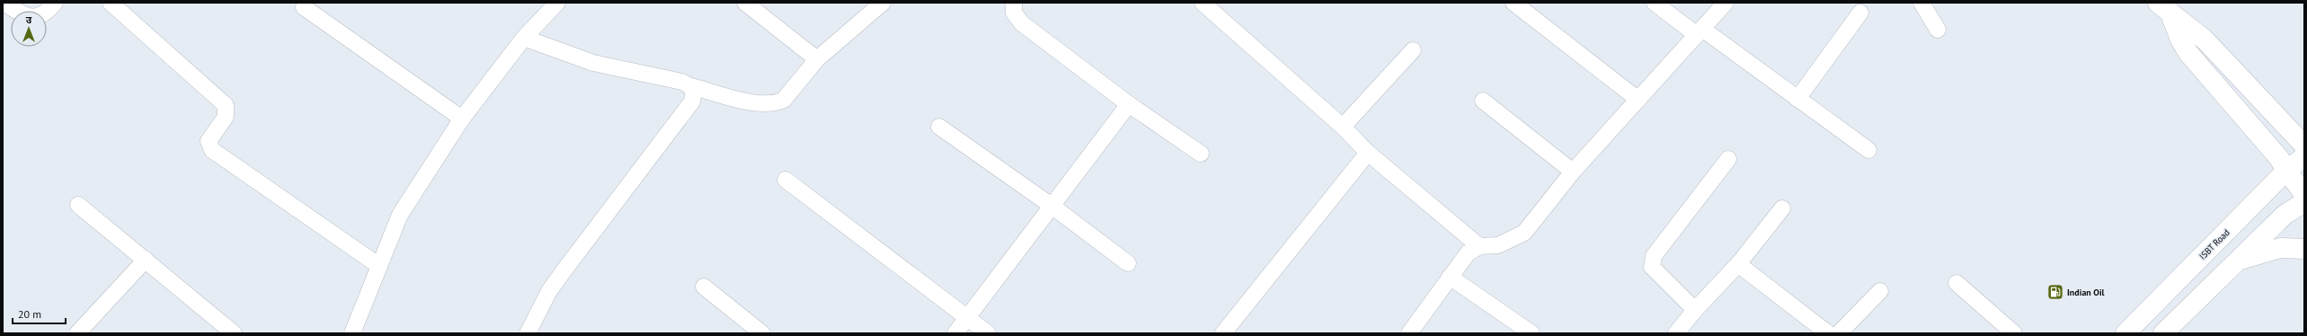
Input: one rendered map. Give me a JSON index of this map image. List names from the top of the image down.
{
  "streets": {
    "main road": ["ISBT Road"]
  },
  "places": {
    "fuel station": ["Indian Oil"]
  },
  "scale_bar": "20 m",
  "north": "top"
}
